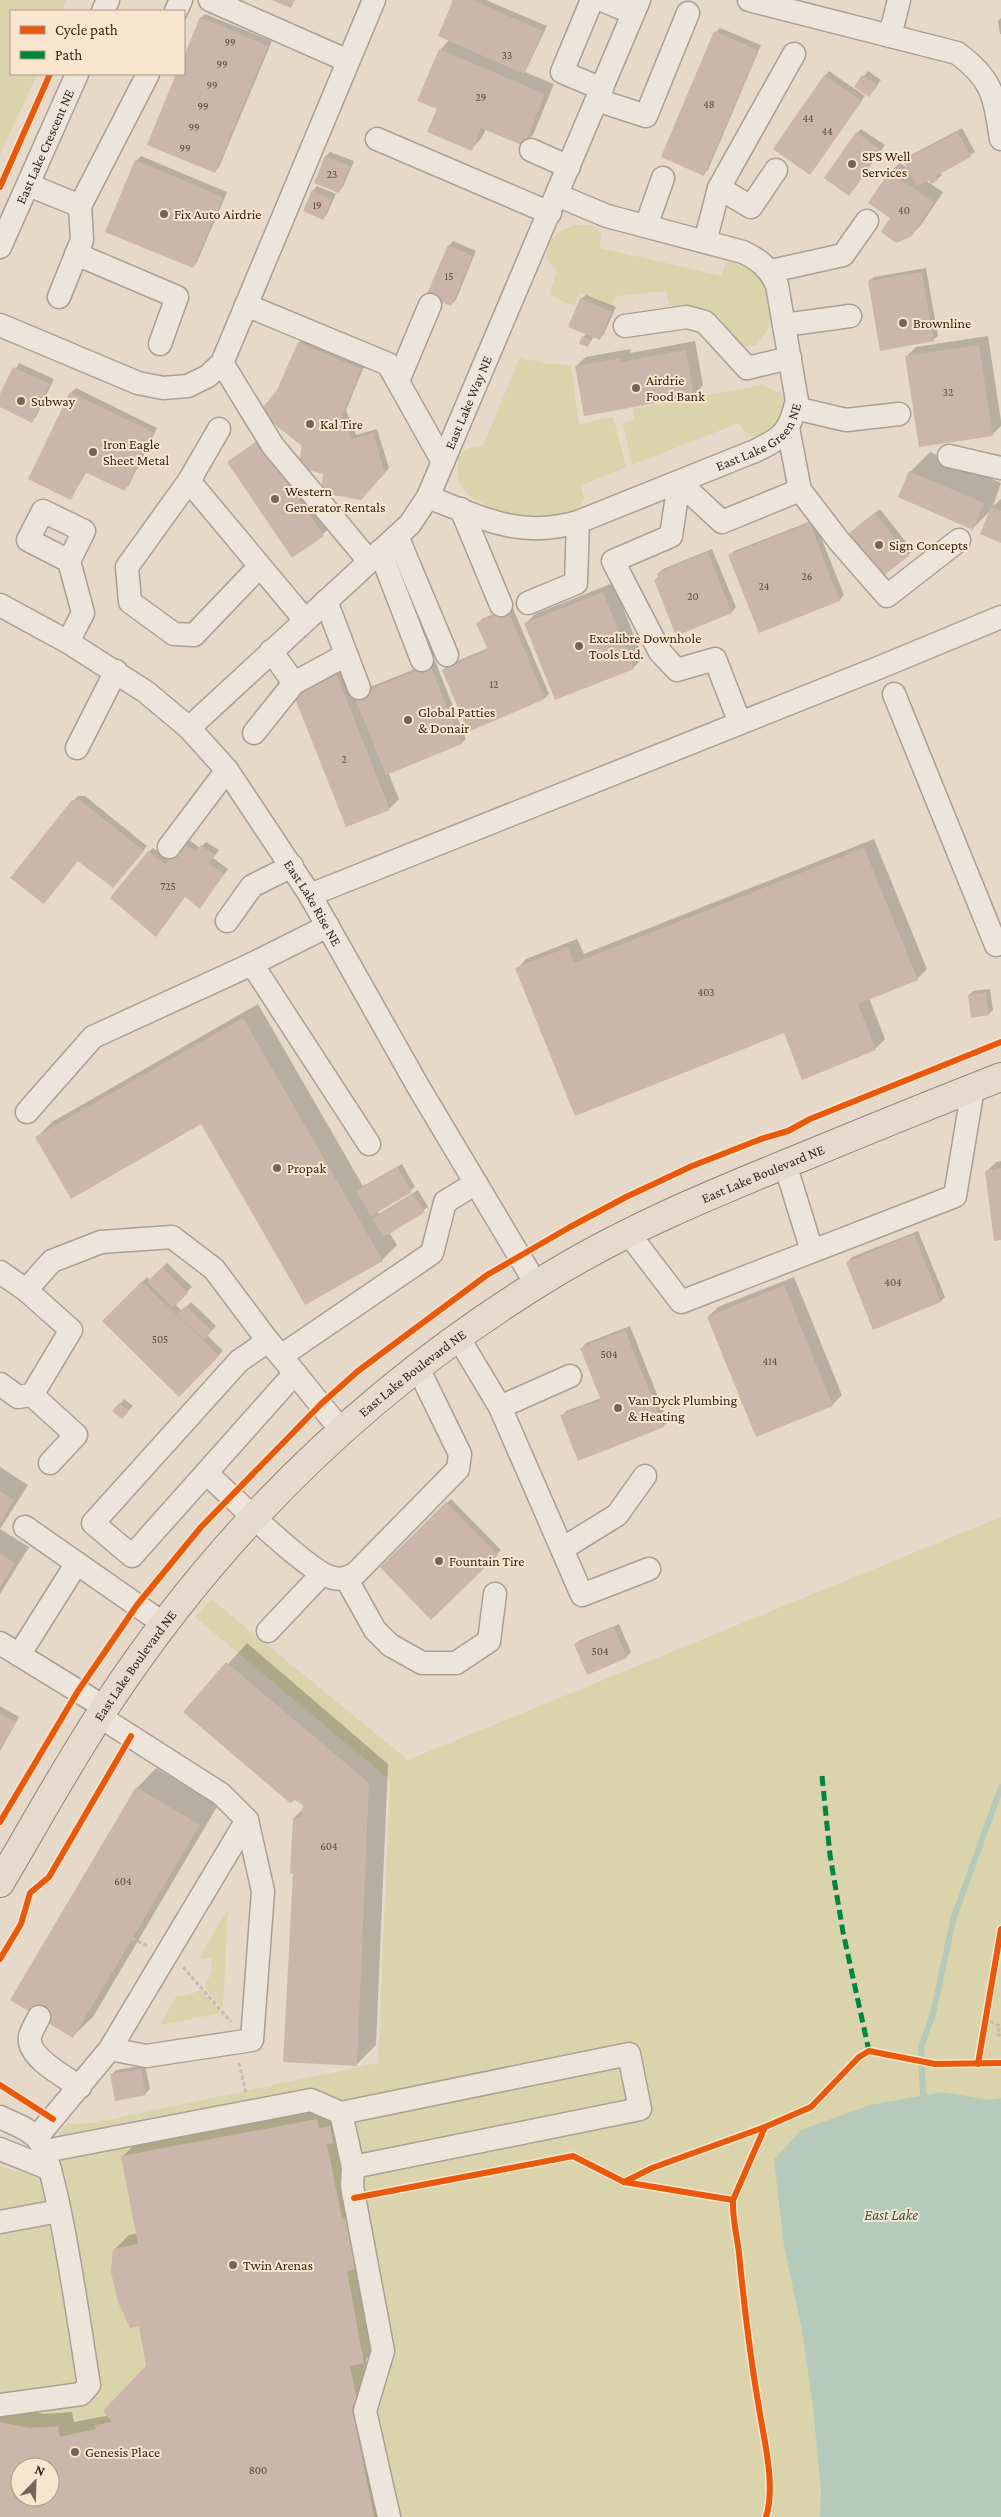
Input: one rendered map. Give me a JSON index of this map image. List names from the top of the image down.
{
  "streets": {
    "main road": ["East Lake Boulevard NE"],
    "street": [
      "East Lake Crescent NE",
      "East Lake Way NE",
      "East Lake Green NE",
      "East Lake Rise NE"
    ]
  },
  "crossings": [
    ["East Lake Way NE", "East Lake Green NE"],
    ["East Lake Way NE", "East Lake Rise NE"],
    ["East Lake Rise NE", "East Lake Boulevard NE"]
  ],
  "water": ["East Lake"],
  "places": [
    "SPS Well Services",
    "Fix Auto Airdrie",
    "Brownline",
    "Airdrie Food Bank",
    "Subway",
    "Kal Tire",
    "Iron Eagle Sheet Metal",
    "Western Generator Rentals",
    "Sign Concepts",
    "Excalibre Downhole Tools Ltd.",
    "Global Patties & Donair",
    "Propak",
    "Van Dyck Plumbing & Heating",
    "Fountain Tire",
    "Twin Arenas",
    "Genesis Place"
  ],
  "house_numbers": [
    "99",
    "33",
    "99",
    "99",
    "29",
    "48",
    "99",
    "44",
    "99",
    "44",
    "99",
    "23",
    "19",
    "40",
    "15",
    "32",
    "26",
    "24",
    "20",
    "12",
    "2",
    "725",
    "403",
    "404",
    "505",
    "504",
    "414",
    "504",
    "604",
    "604",
    "800"
  ],
  "legend": ["Cycle path", "Path"],
  "north": "top right"
}
